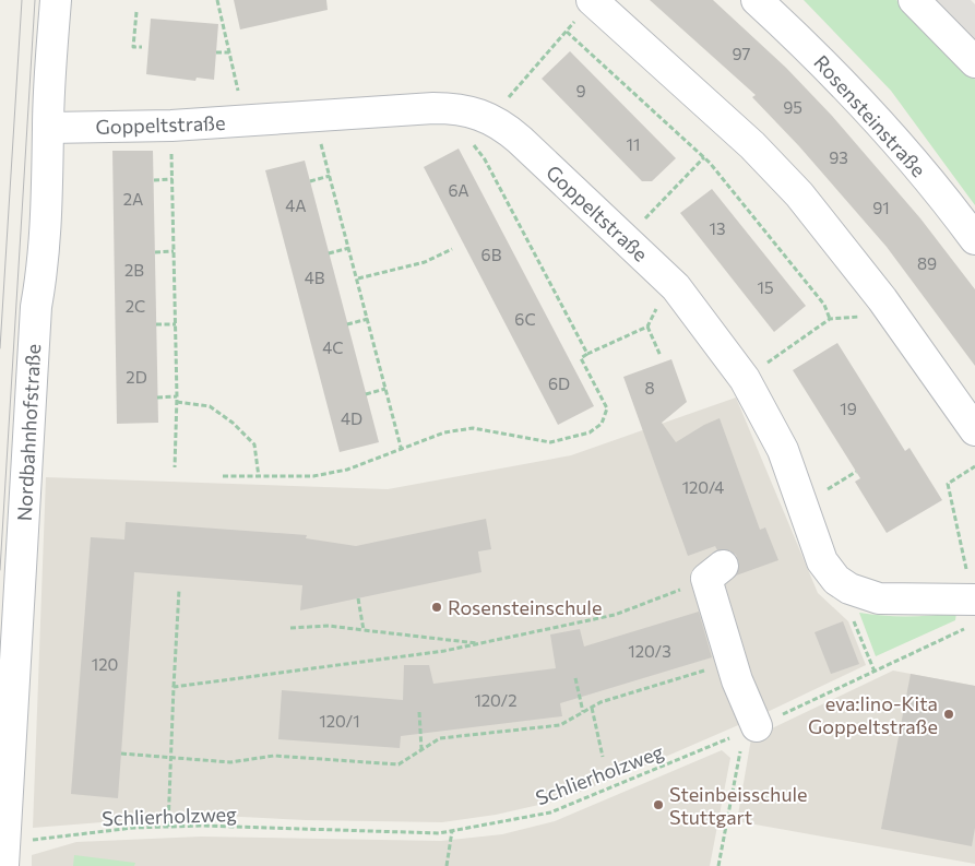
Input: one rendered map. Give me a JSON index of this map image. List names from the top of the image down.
{
  "streets": {
    "street": ["Rosensteinstraße", "Goppeltstraße", "Nordbahnhofstraße"],
    "path": ["Schlierholzweg"]
  },
  "crossings": [
    ["Goppeltstraße", "Nordbahnhofstraße"],
    ["Goppeltstraße", "Schlierholzweg"],
    ["Nordbahnhofstraße", "Schlierholzweg"]
  ],
  "places": ["Rosensteinschule", "eva:lino-Kita Goppeltstraße", "Steinbeisschule Stuttgart"],
  "house_numbers": [
    "97",
    "9",
    "95",
    "11",
    "93",
    "6A",
    "2A",
    "4A",
    "91",
    "13",
    "6B",
    "89",
    "2B",
    "4B",
    "15",
    "2C",
    "6C",
    "4C",
    "2D",
    "6D",
    "8",
    "19",
    "4D",
    "120/4",
    "120/3",
    "120",
    "120/2",
    "120/1"
  ]
}
